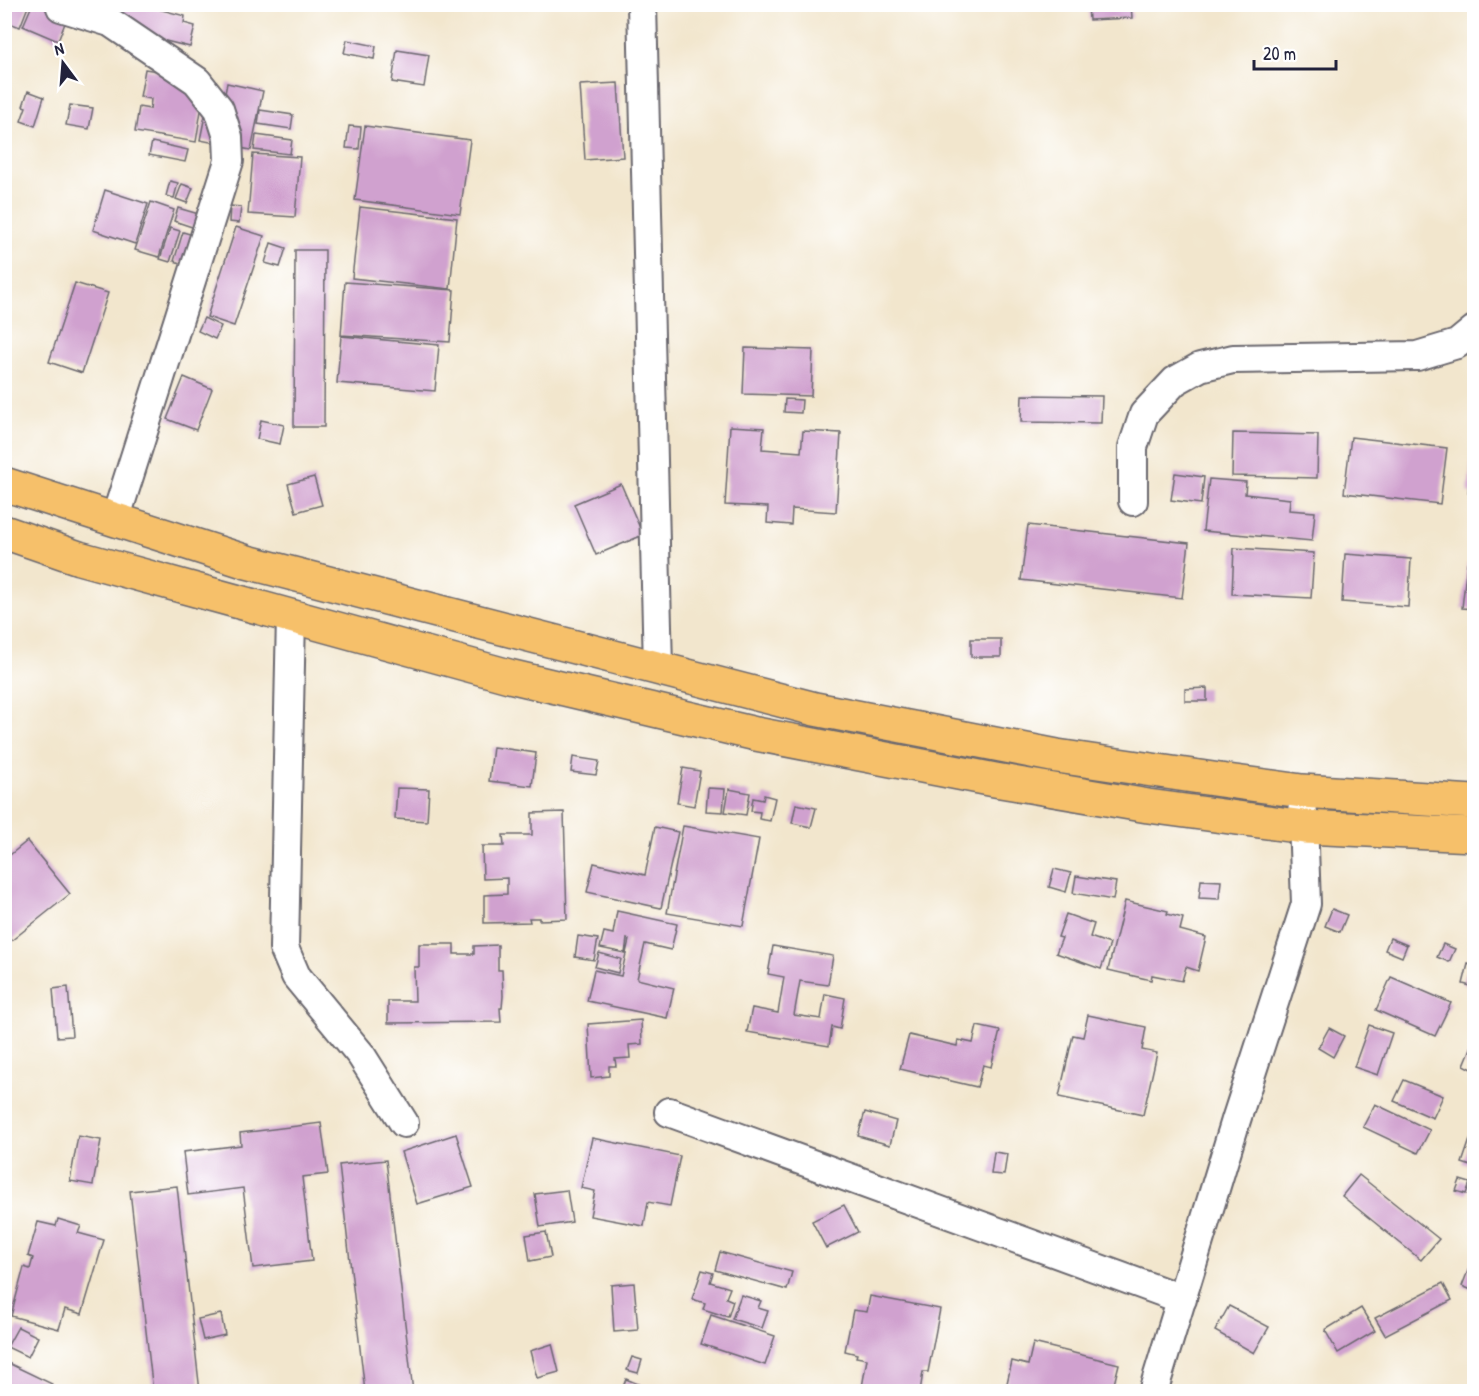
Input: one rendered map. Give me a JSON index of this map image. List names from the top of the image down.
{
  "scale_bar": "20 m",
  "north": "top"
}
